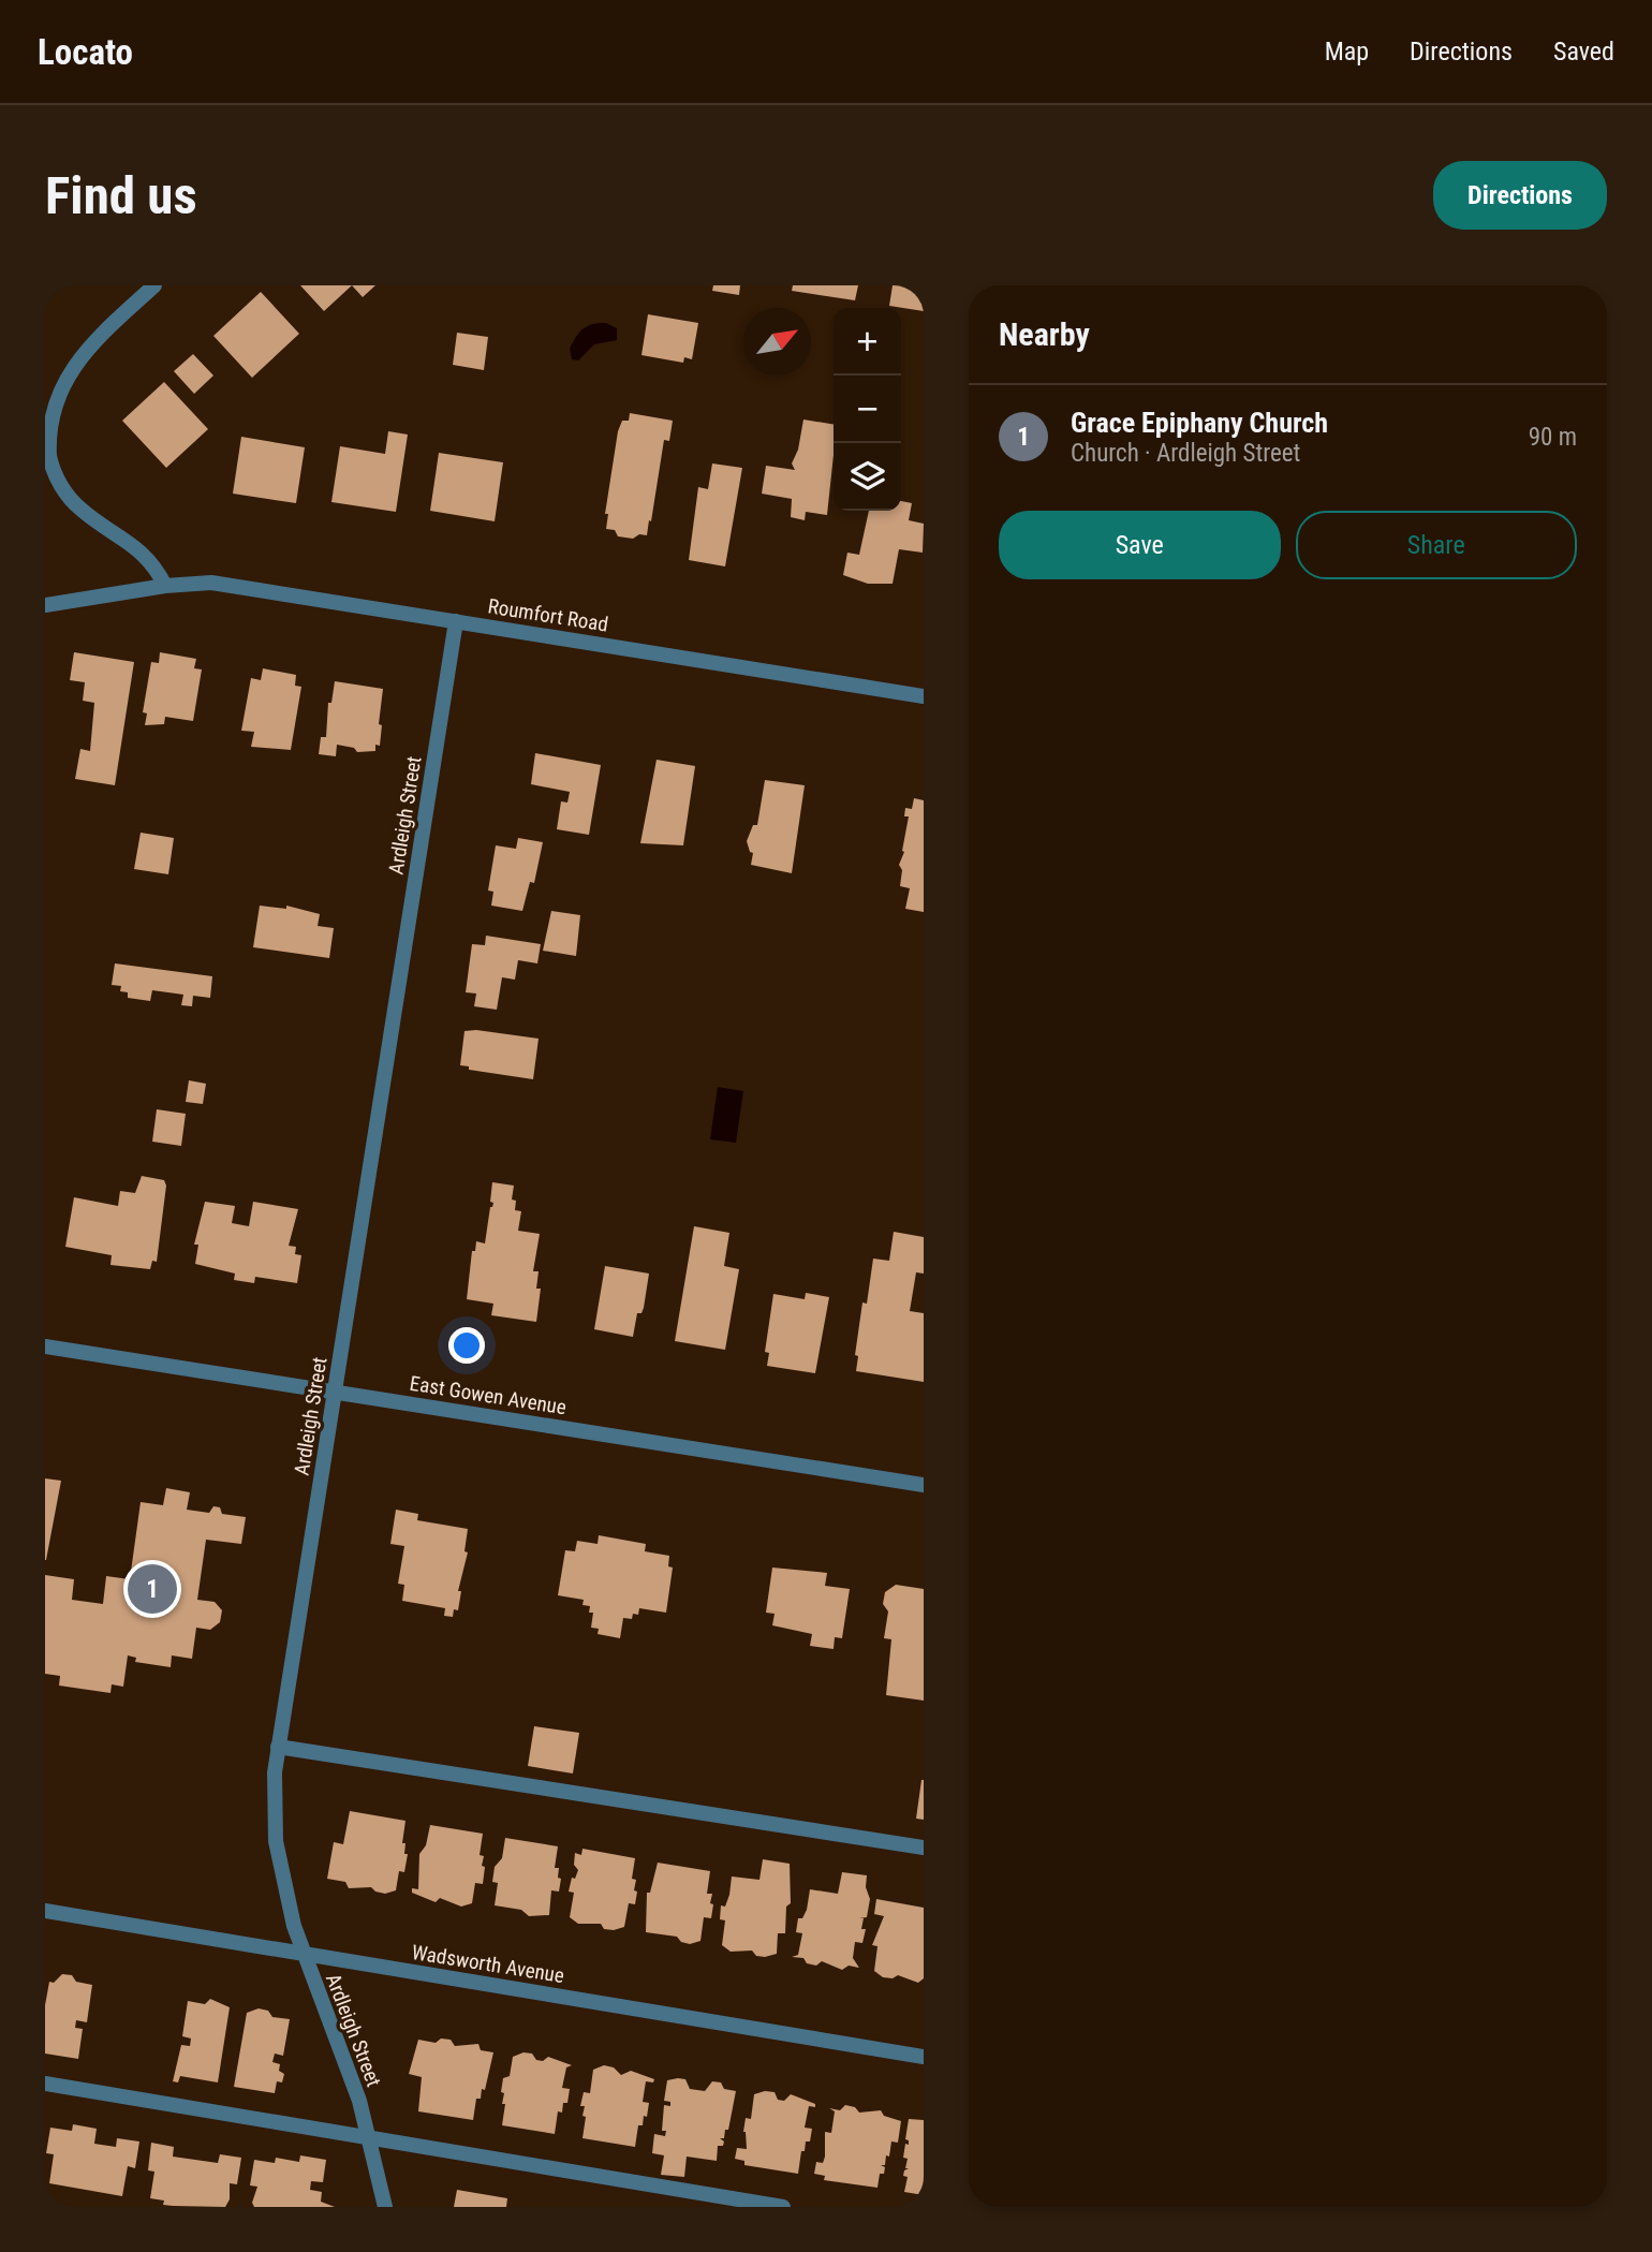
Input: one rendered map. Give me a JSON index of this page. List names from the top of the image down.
{
  "streets": {
    "street": [
      "Roumfort Road",
      "Ardleigh Street",
      "East Gowen Avenue",
      "Wadsworth Avenue"
    ]
  },
  "crossings": [
    ["Roumfort Road", "Ardleigh Street"],
    ["Ardleigh Street", "East Gowen Avenue"],
    ["Ardleigh Street", "Wadsworth Avenue"]
  ],
  "north": "top right",
  "page": {
    "header": "Locato",
    "nav": ["Map", "Directions", "Saved"],
    "buttons": [
      "Directions",
      ["Save", "Share"]
    ],
    "title": "Find us",
    "heading": "Nearby",
    "map_buttons": ["+", "−"],
    "list": [
      {
        "mark": "1",
        "name": "Grace Epiphany Church",
        "note": "Church · Ardleigh Street",
        "value": "90 m"
      }
    ],
    "pins": "1"
  }
}
